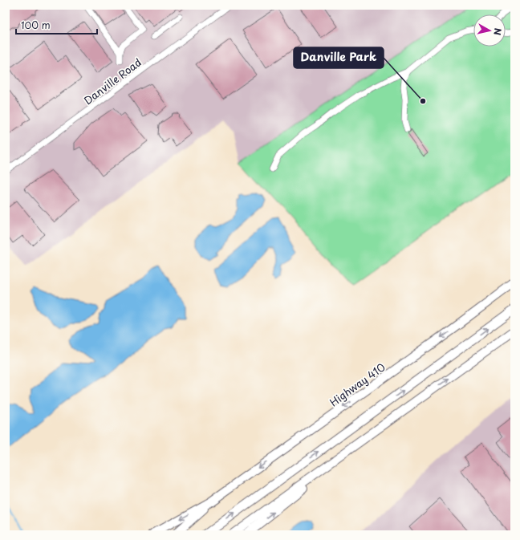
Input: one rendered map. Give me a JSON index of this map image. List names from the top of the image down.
{
  "streets": {
    "highway": ["Highway 410"],
    "street": ["Danville Road"]
  },
  "places": ["Danville Park"],
  "scale_bar": "100 m",
  "north": "right"
}
